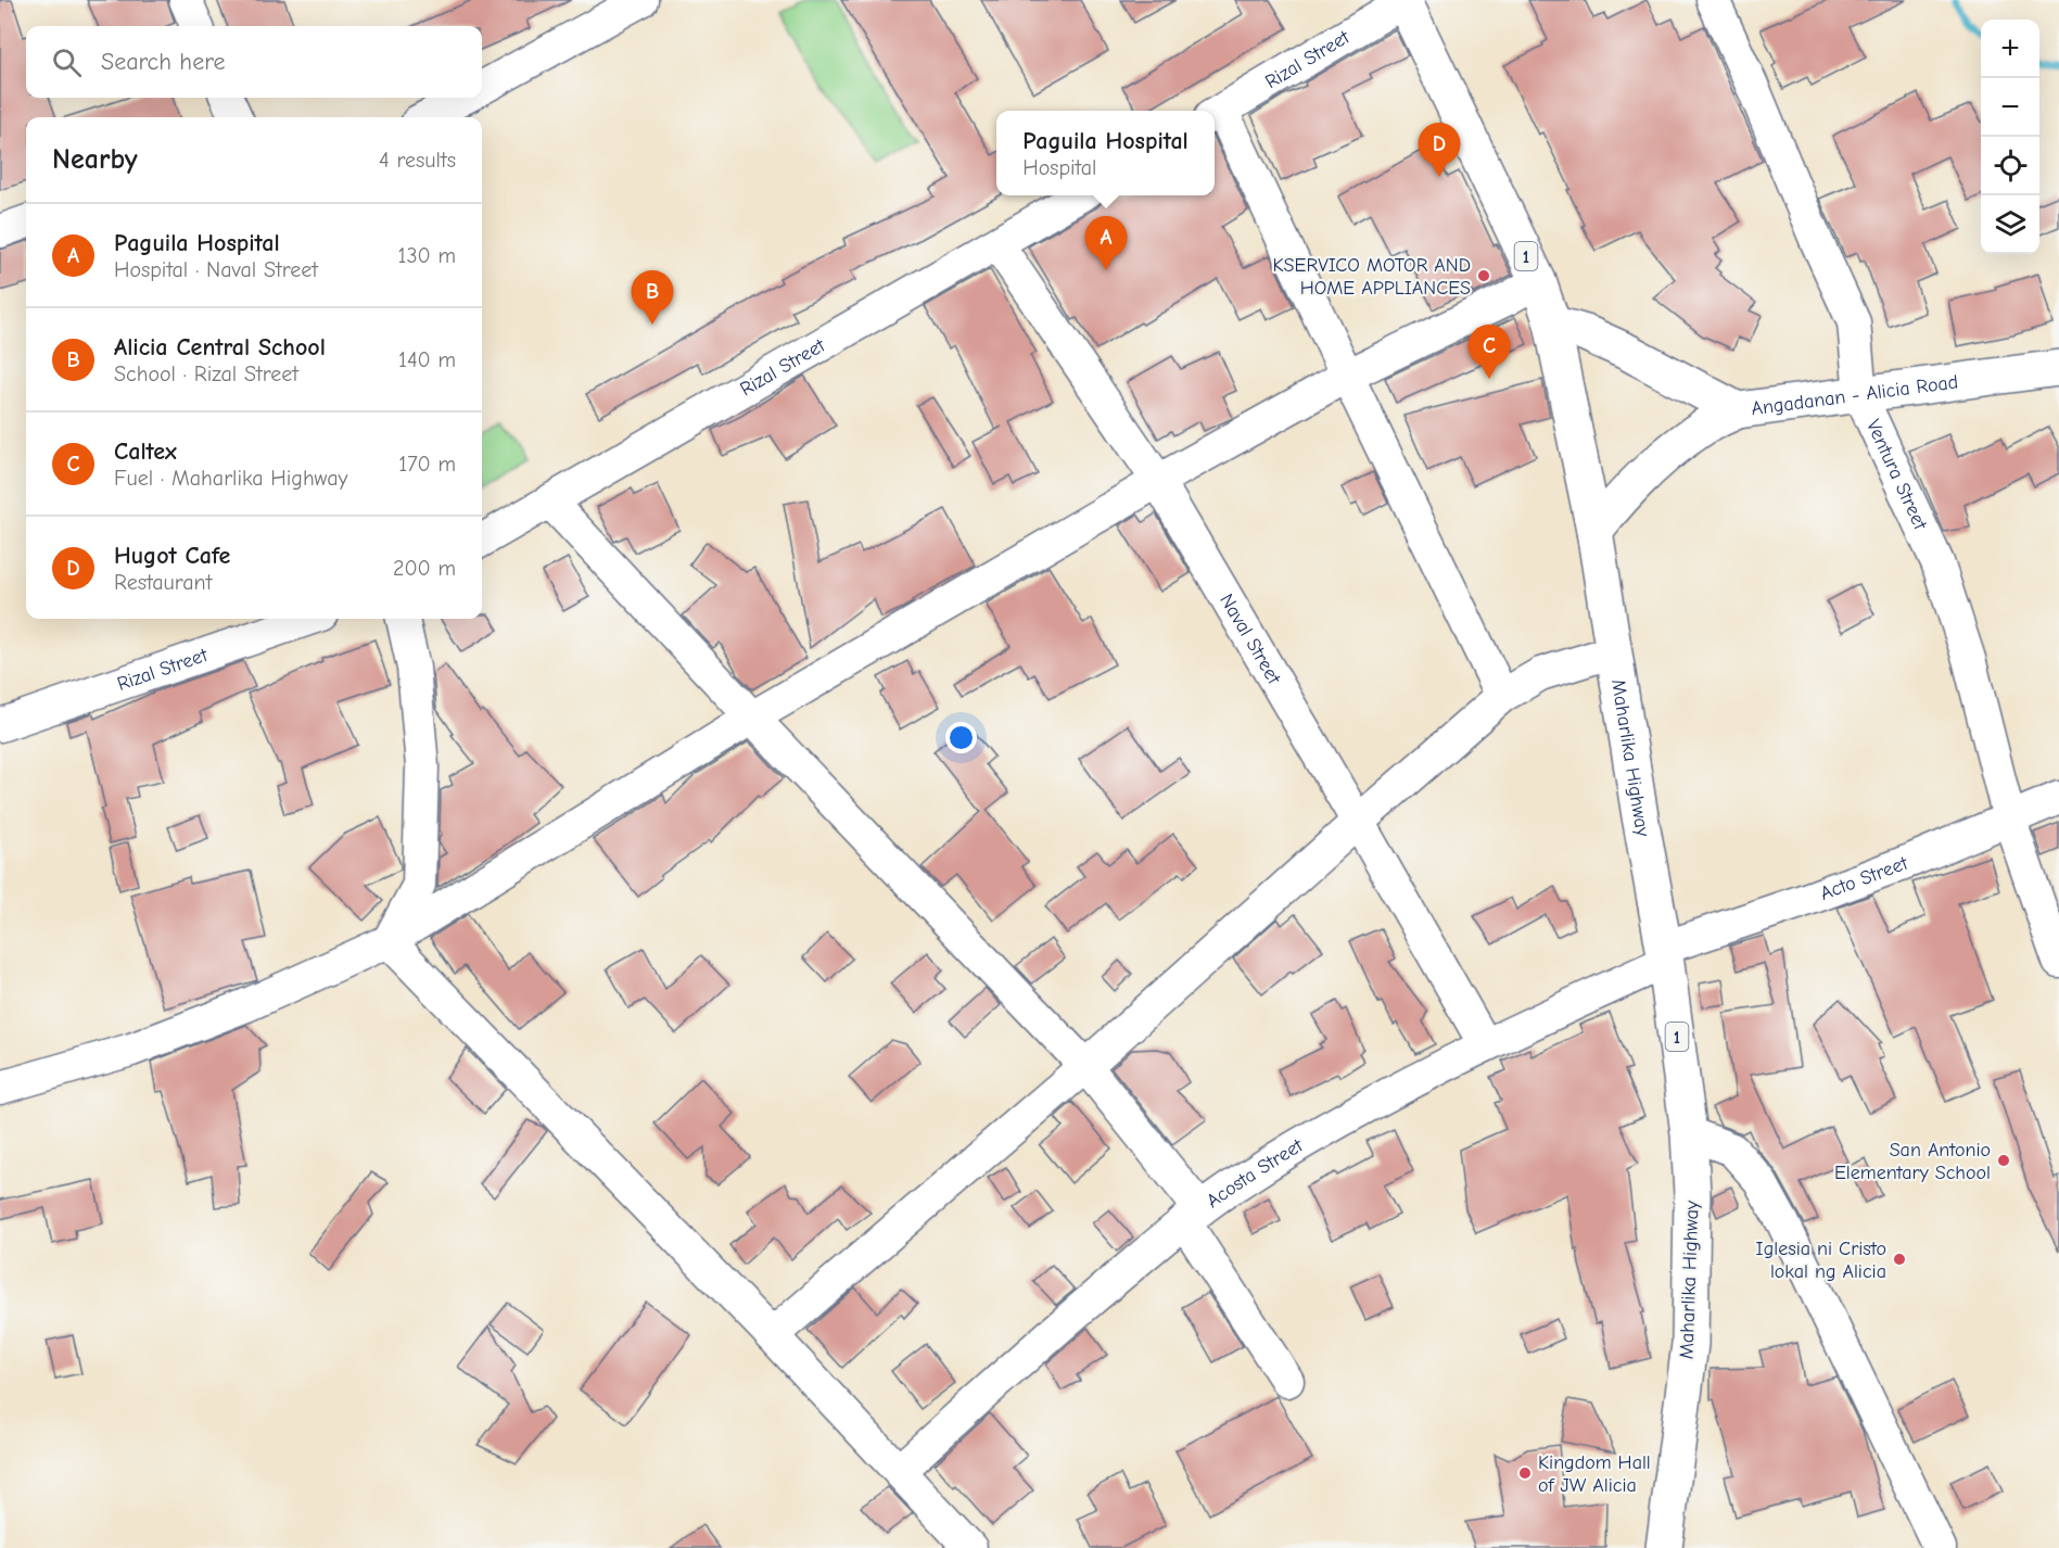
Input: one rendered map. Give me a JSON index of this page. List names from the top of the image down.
{
  "streets": {
    "main road": ["1", "Angadanan - Alicia Road", "Maharlika Highway"],
    "street": [
      "Rizal Street",
      "Ventura Street",
      "Naval Street",
      "Acto Street",
      "Acosta Street"
    ]
  },
  "crossings": [
    ["Rizal Street", "Naval Street"],
    ["Rizal Street", "Maharlika Highway"],
    ["Angadanan - Alicia Road", "Ventura Street"],
    ["Angadanan - Alicia Road", "Maharlika Highway"],
    ["Ventura Street", "Acto Street"],
    ["Naval Street", "Acosta Street"],
    ["Maharlika Highway", "Acto Street"],
    ["Maharlika Highway", "Acosta Street"],
    ["Acto Street", "Acosta Street"]
  ],
  "places": [
    "KSERVICO MOTOR AND HOME APPLIANCES",
    "San Antonio Elementary School",
    "Iglesia ni Cristo lokal ng Alicia",
    "Kingdom Hall of JW Alicia"
  ],
  "page": {
    "map_buttons": ["+", "−"],
    "search": "Search here",
    "popup": ["Paguila Hospital", "Hospital"],
    "heading": ["Nearby", "4 results"],
    "pins": [
      "D",
      "A",
      "B",
      "C"
    ],
    "list": [
      {
        "mark": "A",
        "name": "Paguila Hospital",
        "note": "Hospital · Naval Street",
        "value": "130 m"
      },
      {
        "mark": "B",
        "name": "Alicia Central School",
        "note": "School · Rizal Street",
        "value": "140 m"
      },
      {
        "mark": "C",
        "name": "Caltex",
        "note": "Fuel · Maharlika Highway",
        "value": "170 m"
      },
      {
        "mark": "D",
        "name": "Hugot Cafe",
        "note": "Restaurant",
        "value": "200 m"
      }
    ]
  }
}
